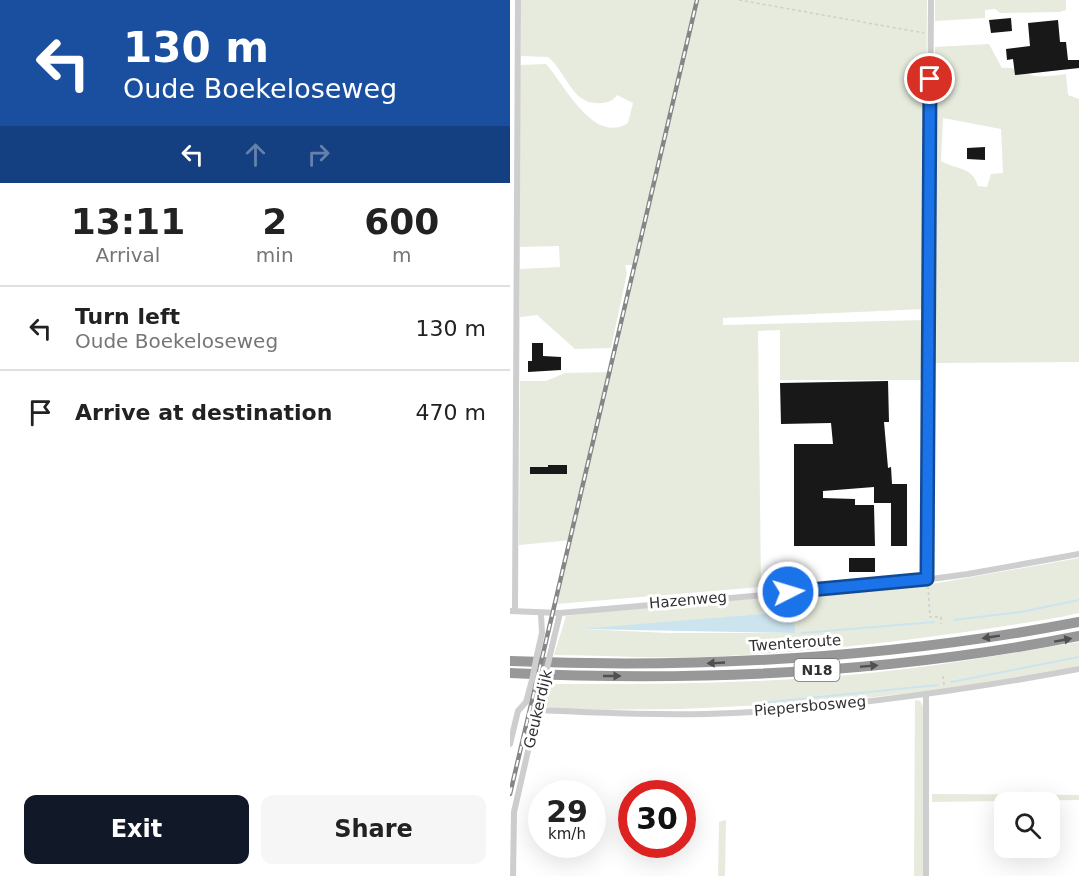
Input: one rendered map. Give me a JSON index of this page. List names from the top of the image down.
{
  "streets": {
    "highway": ["Twenteroute", "N18"],
    "street": ["Hazenweg", "Piepersbosweg", "Geukerdijk"]
  },
  "crossings": [
    ["Hazenweg", "Geukerdijk"],
    ["Piepersbosweg", "Geukerdijk"]
  ],
  "page": {
    "turn": ["130 m", "Oude Boekeloseweg"],
    "eta": [
      "13:11",
      "Arrival",
      "2",
      "min",
      "600",
      "m"
    ],
    "list": [
      {
        "name": "Turn left",
        "note": "Oude Boekeloseweg",
        "value": "130 m"
      },
      {
        "name": "Arrive at destination",
        "value": "470 m"
      }
    ],
    "speed": "29 km/h",
    "limit": "30",
    "buttons": ["Exit", "Share"]
  }
}
